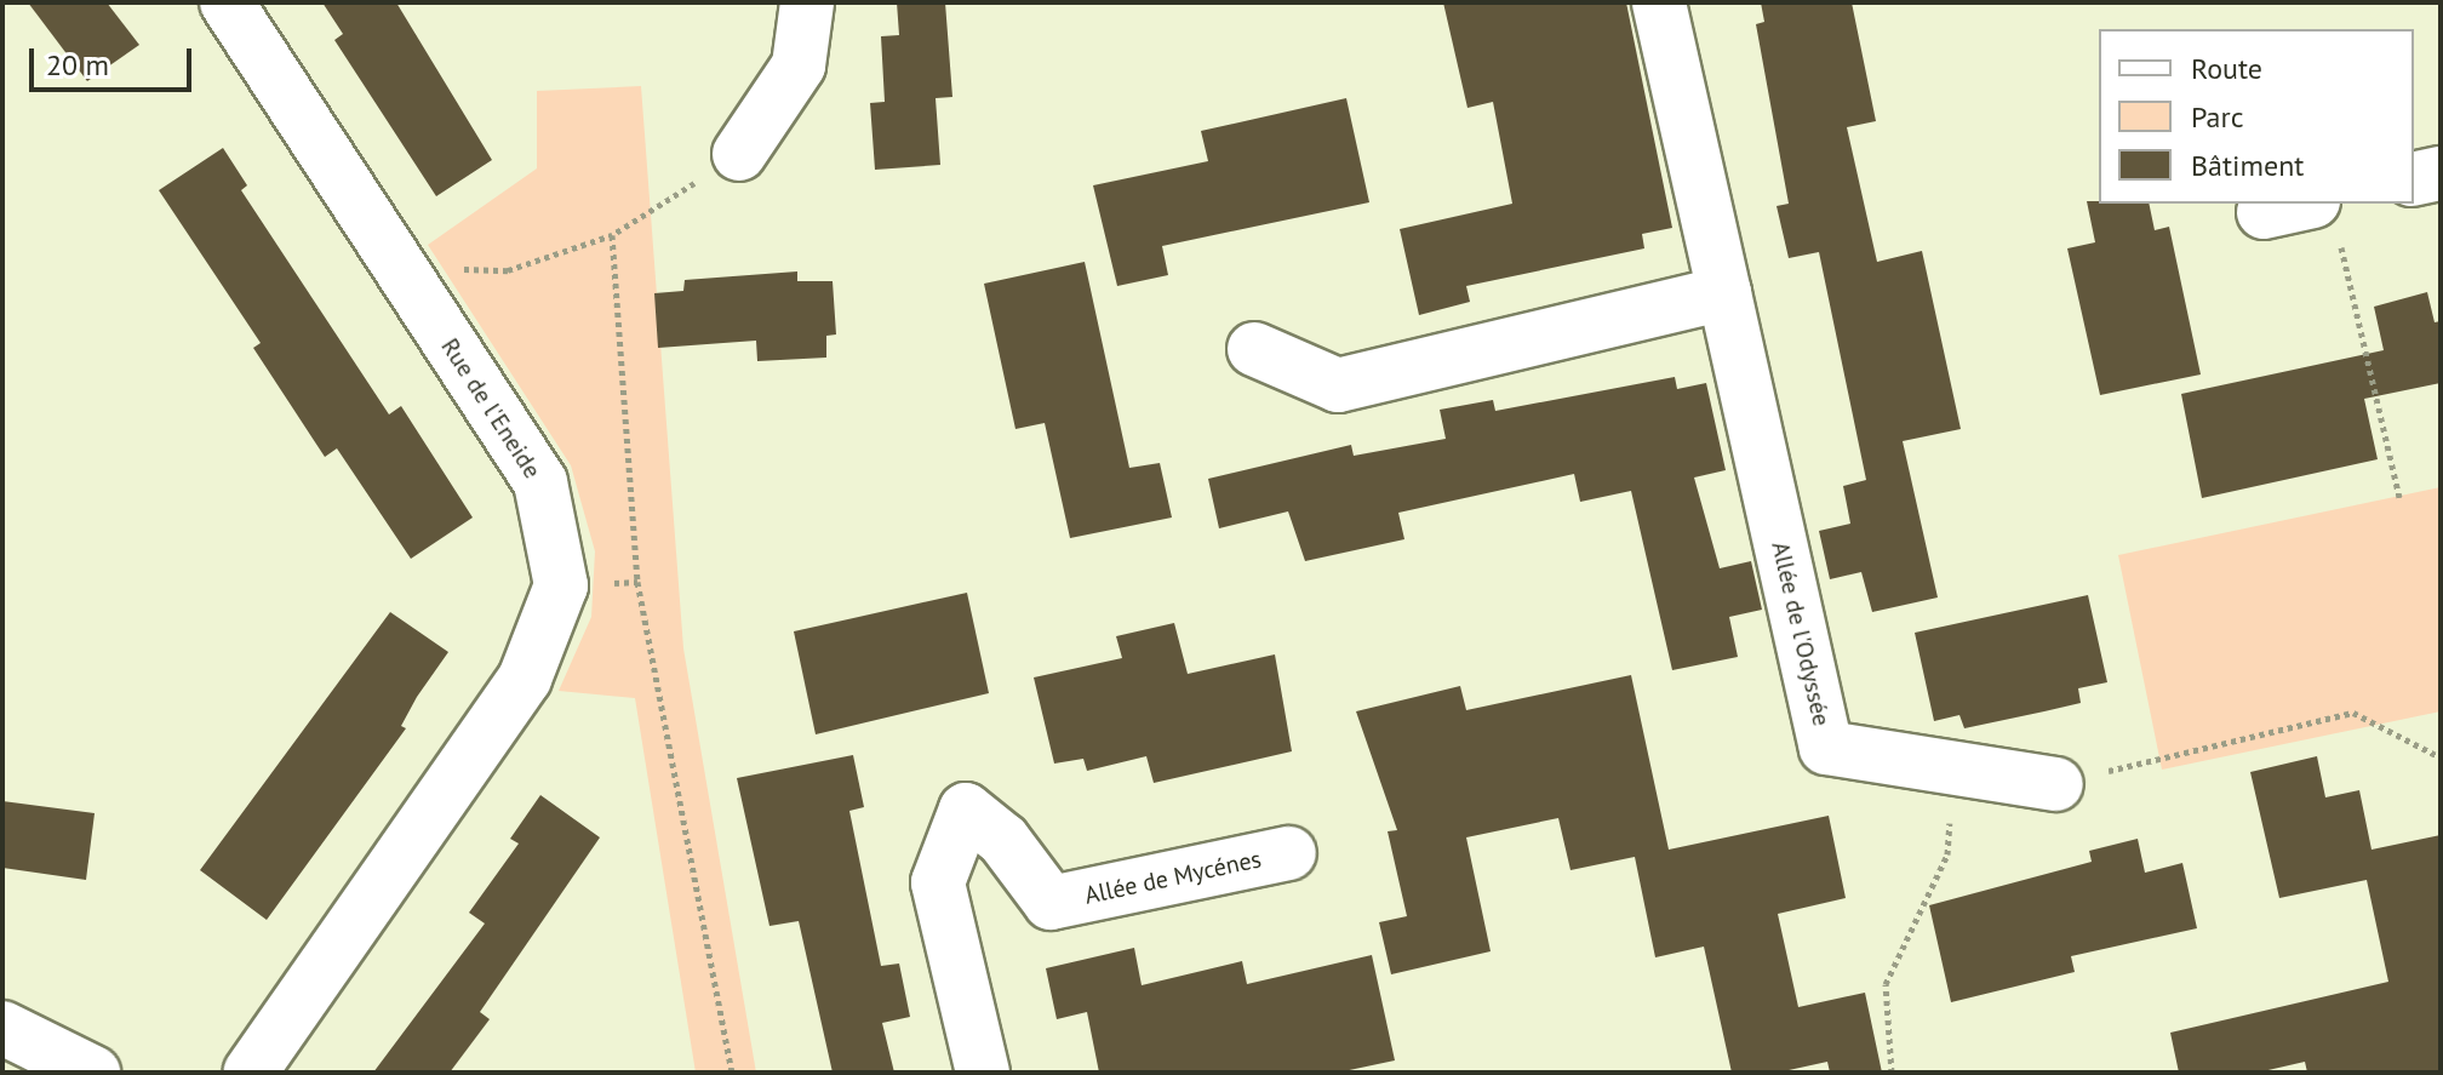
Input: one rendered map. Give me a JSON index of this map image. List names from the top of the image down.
{
  "streets": {
    "street": ["Rue de l'Eneide", "Allée de l'Odyssée", "Allée de Mycénes"]
  },
  "legend": ["Route", "Parc", "Bâtiment"],
  "scale_bar": "20 m"
}
